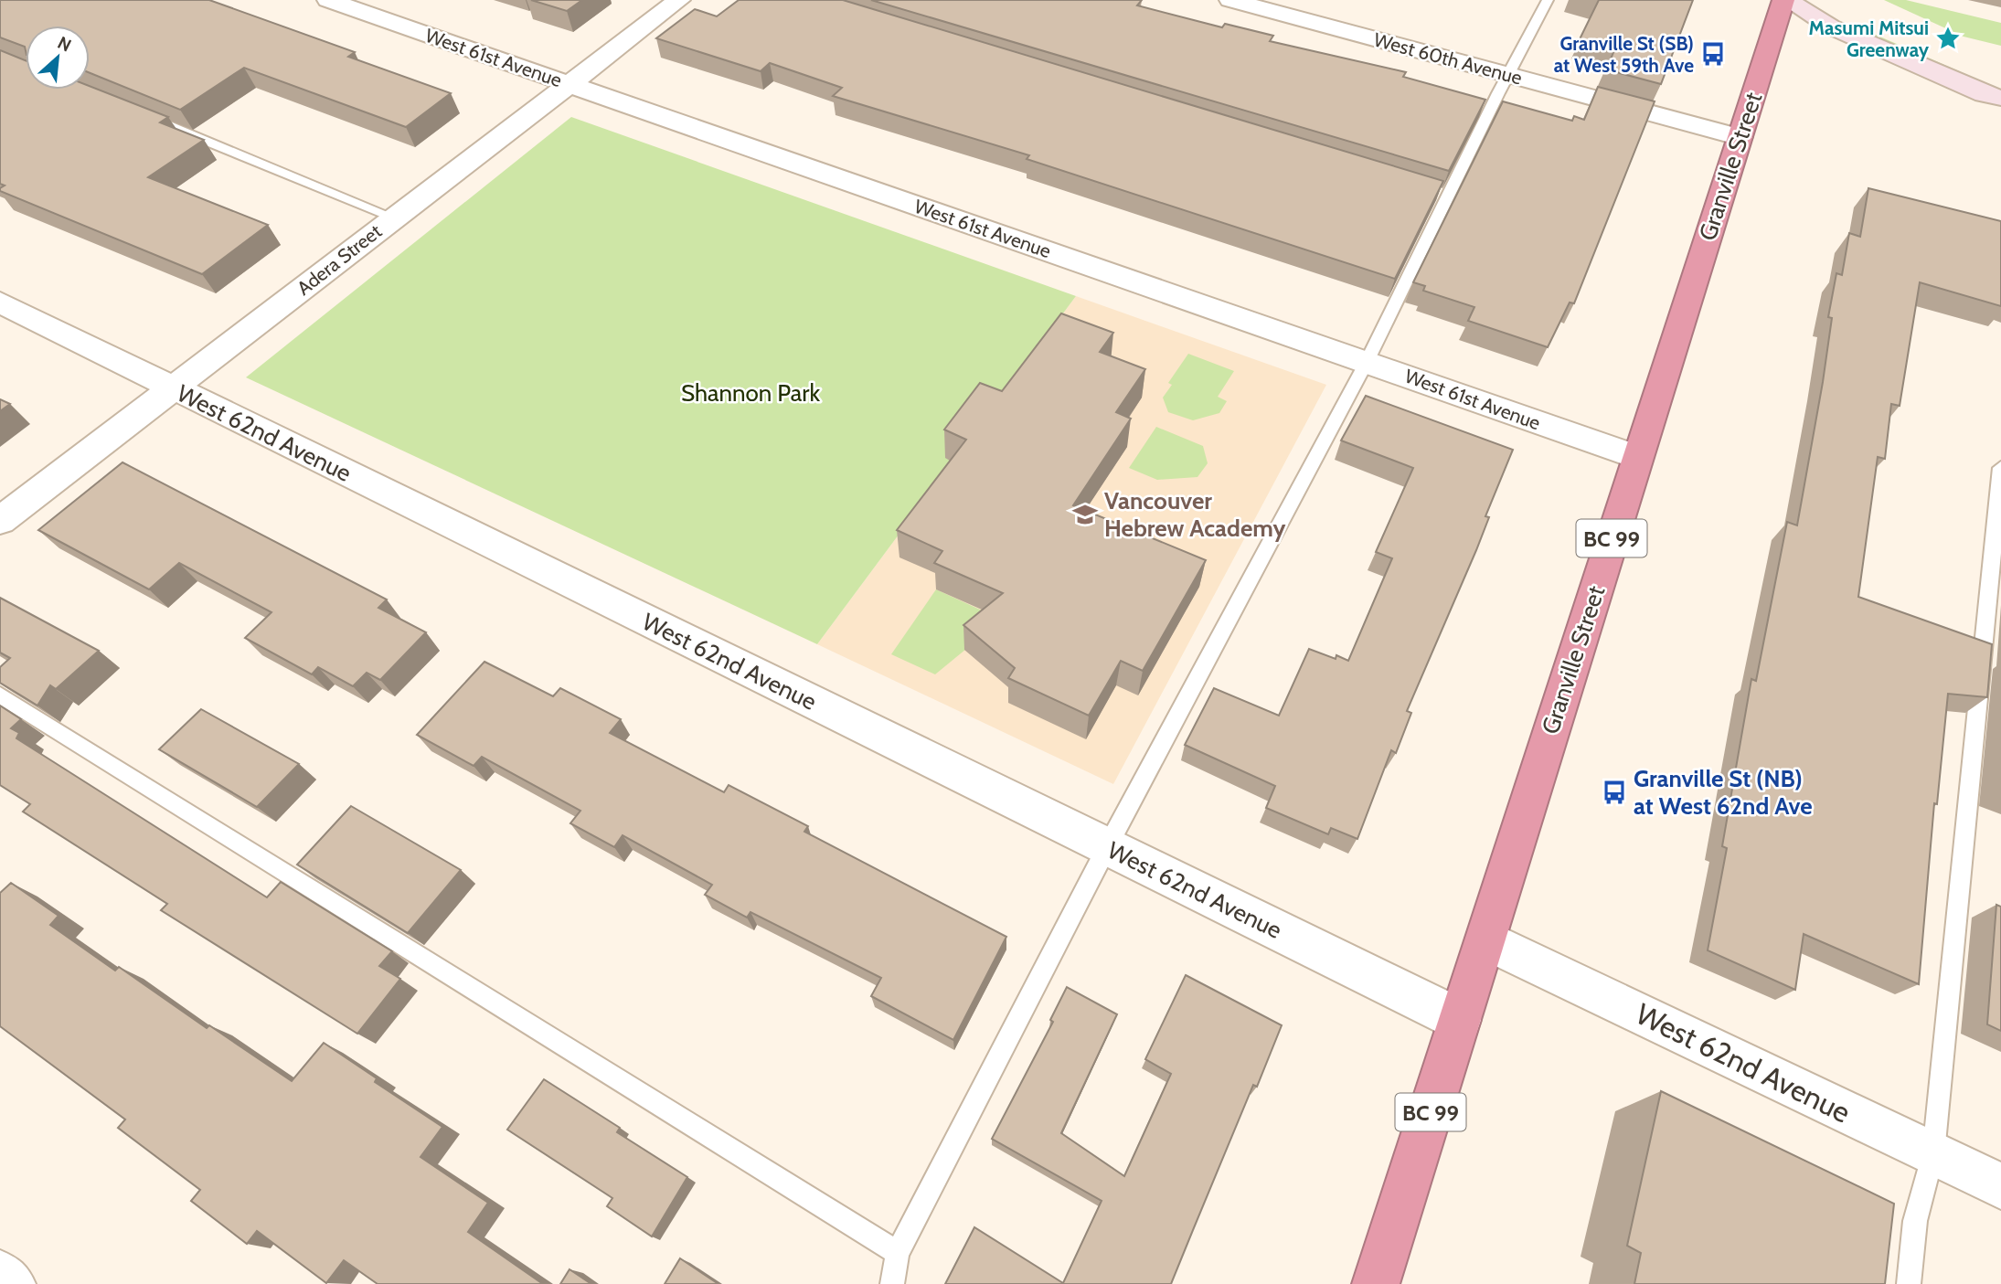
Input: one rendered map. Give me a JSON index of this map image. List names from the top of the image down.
{
  "streets": {
    "highway": ["Granville Street", "BC 99"],
    "street": [
      "West 61st Avenue",
      "West 60th Avenue",
      "Adera Street",
      "West 62nd Avenue"
    ]
  },
  "crossings": [
    ["West 61st Avenue", "Granville Street"],
    ["West 61st Avenue", "Adera Street"],
    ["West 60th Avenue", "Granville Street"],
    ["Granville Street", "West 62nd Avenue"],
    ["Adera Street", "West 62nd Avenue"]
  ],
  "parks": ["Shannon Park"],
  "places": {
    "place": ["Masumi Mitsui Greenway"],
    "bus stop": ["Granville St (SB) at West 59th Ave", "Granville St (NB) at West 62nd Ave"],
    "school or university": ["Vancouver Hebrew Academy"]
  },
  "north": "top right"
}
